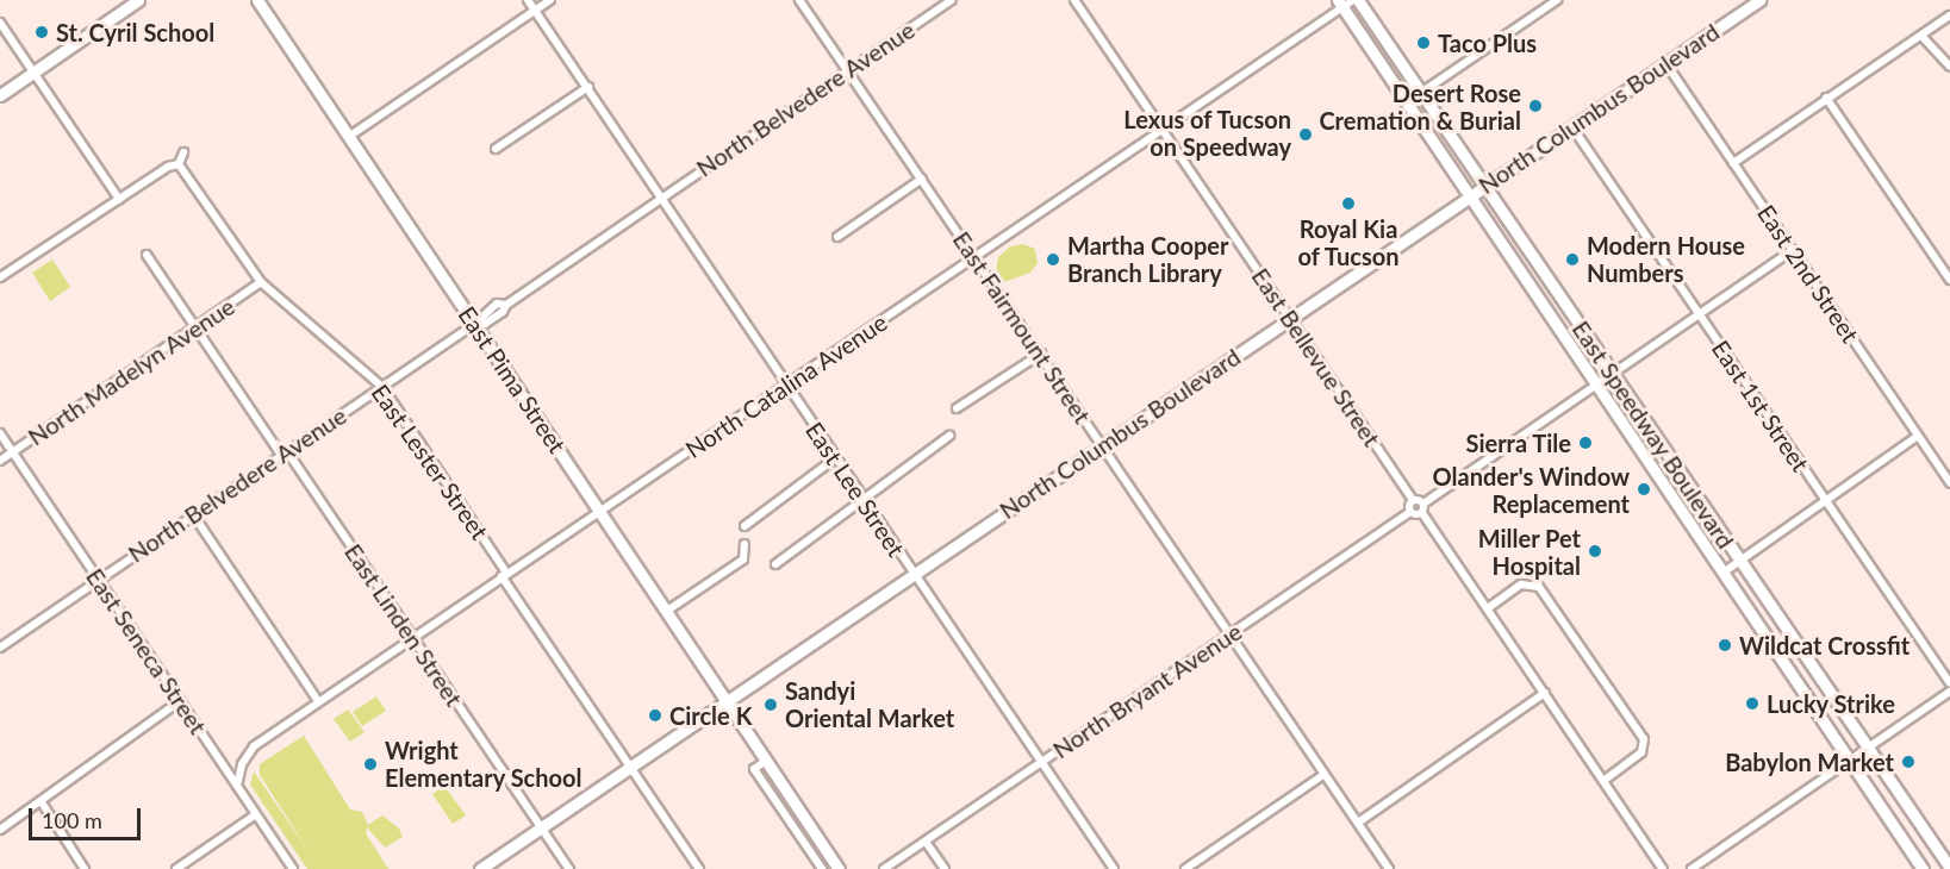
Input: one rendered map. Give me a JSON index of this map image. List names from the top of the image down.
{
  "streets": {
    "street": [
      "North Belvedere Avenue",
      "North Columbus Boulevard",
      "East 2nd Street",
      "East Fairmount Street",
      "East Bellevue Street",
      "North Madelyn Avenue",
      "East Pima Street",
      "North Catalina Avenue",
      "East 1st Street",
      "East Speedway Boulevard",
      "East Lester Street",
      "East Lee Street",
      "East Linden Street",
      "East Seneca Street",
      "North Bryant Avenue"
    ]
  },
  "crossings": [
    ["North Belvedere Avenue", "East Fairmount Street"],
    ["North Belvedere Avenue", "East Pima Street"],
    ["North Belvedere Avenue", "East Lester Street"],
    ["North Belvedere Avenue", "East Lee Street"],
    ["North Belvedere Avenue", "East Linden Street"],
    ["North Belvedere Avenue", "East Seneca Street"],
    ["North Columbus Boulevard", "East 2nd Street"],
    ["North Columbus Boulevard", "East Fairmount Street"],
    ["North Columbus Boulevard", "East Bellevue Street"],
    ["North Columbus Boulevard", "East Pima Street"],
    ["North Columbus Boulevard", "East 1st Street"],
    ["North Columbus Boulevard", "East Speedway Boulevard"],
    ["North Columbus Boulevard", "East Lester Street"],
    ["North Columbus Boulevard", "East Lee Street"],
    ["North Columbus Boulevard", "East Linden Street"],
    ["East Fairmount Street", "North Catalina Avenue"],
    ["East Fairmount Street", "North Bryant Avenue"],
    ["East Bellevue Street", "North Catalina Avenue"],
    ["North Madelyn Avenue", "East Lester Street"],
    ["North Madelyn Avenue", "East Linden Street"],
    ["North Madelyn Avenue", "East Seneca Street"],
    ["East Pima Street", "North Catalina Avenue"],
    ["North Catalina Avenue", "East Speedway Boulevard"],
    ["North Catalina Avenue", "East Lester Street"],
    ["North Catalina Avenue", "East Lee Street"],
    ["North Catalina Avenue", "East Linden Street"],
    ["North Catalina Avenue", "East Seneca Street"],
    ["East Lee Street", "North Bryant Avenue"]
  ],
  "places": [
    "St. Cyril School",
    "Taco Plus",
    "Desert Rose Cremation & Burial",
    "Lexus of Tucson on Speedway",
    "Royal Kia of Tucson",
    "Martha Cooper Branch Library",
    "Modern House Numbers",
    "Sierra Tile",
    "Olander's Window Replacement",
    "Miller Pet Hospital",
    "Wildcat Crossfit",
    "Lucky Strike",
    "Sandyi Oriental Market",
    "Circle K",
    "Babylon Market",
    "Wright Elementary School"
  ],
  "scale_bar": "100 m"
}
